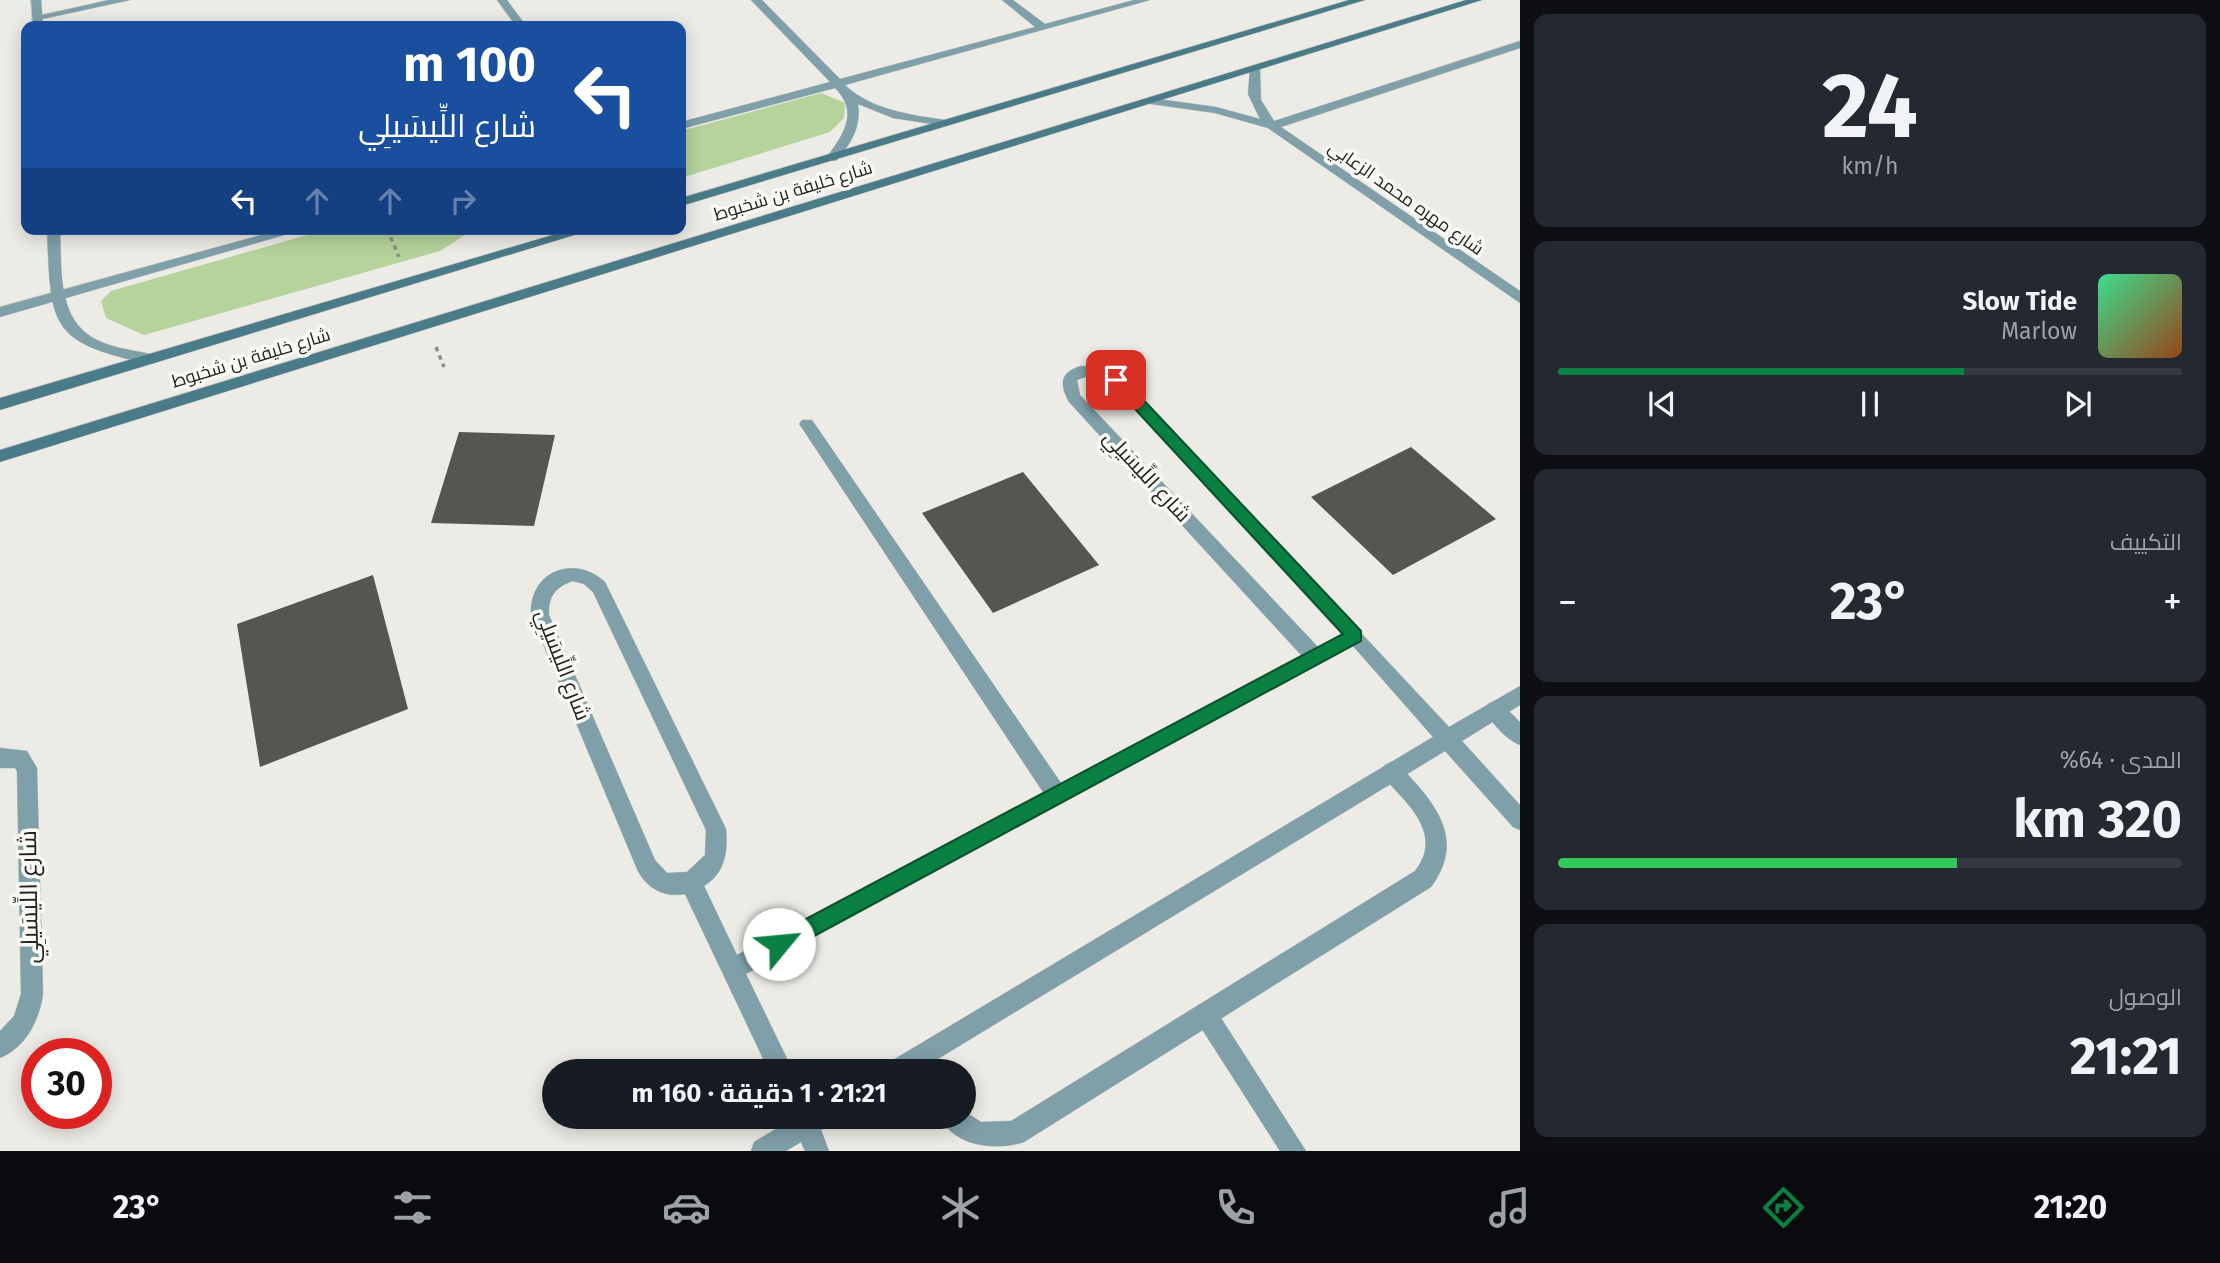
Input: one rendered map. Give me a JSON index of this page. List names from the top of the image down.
{
  "streets": {
    "main road": ["شارع خليفة بن شخبوط"],
    "street": ["شارع مهره محمد الزعابي", "شارع اللِّيسَيلِي"]
  },
  "crossings": [
    ["شارع خليفة بن شخبوط", "شارع مهره محمد الزعابي"]
  ],
  "page": {
    "tile": [
      ["24", "km/h"],
      "التكييف",
      ["المدى · 64%", "320 km"],
      ["الوصول", "21:21"]
    ],
    "turn": ["100 m", "شارع اللِّيسَيلِي"],
    "song": ["Slow Tide", "Marlow"],
    "heat": ["−", "23°", "+"],
    "limit": "30",
    "trip": "21:21 · 1 دقيقة · 160 m",
    "tabs": ["21:20", "23°"]
  }
}
